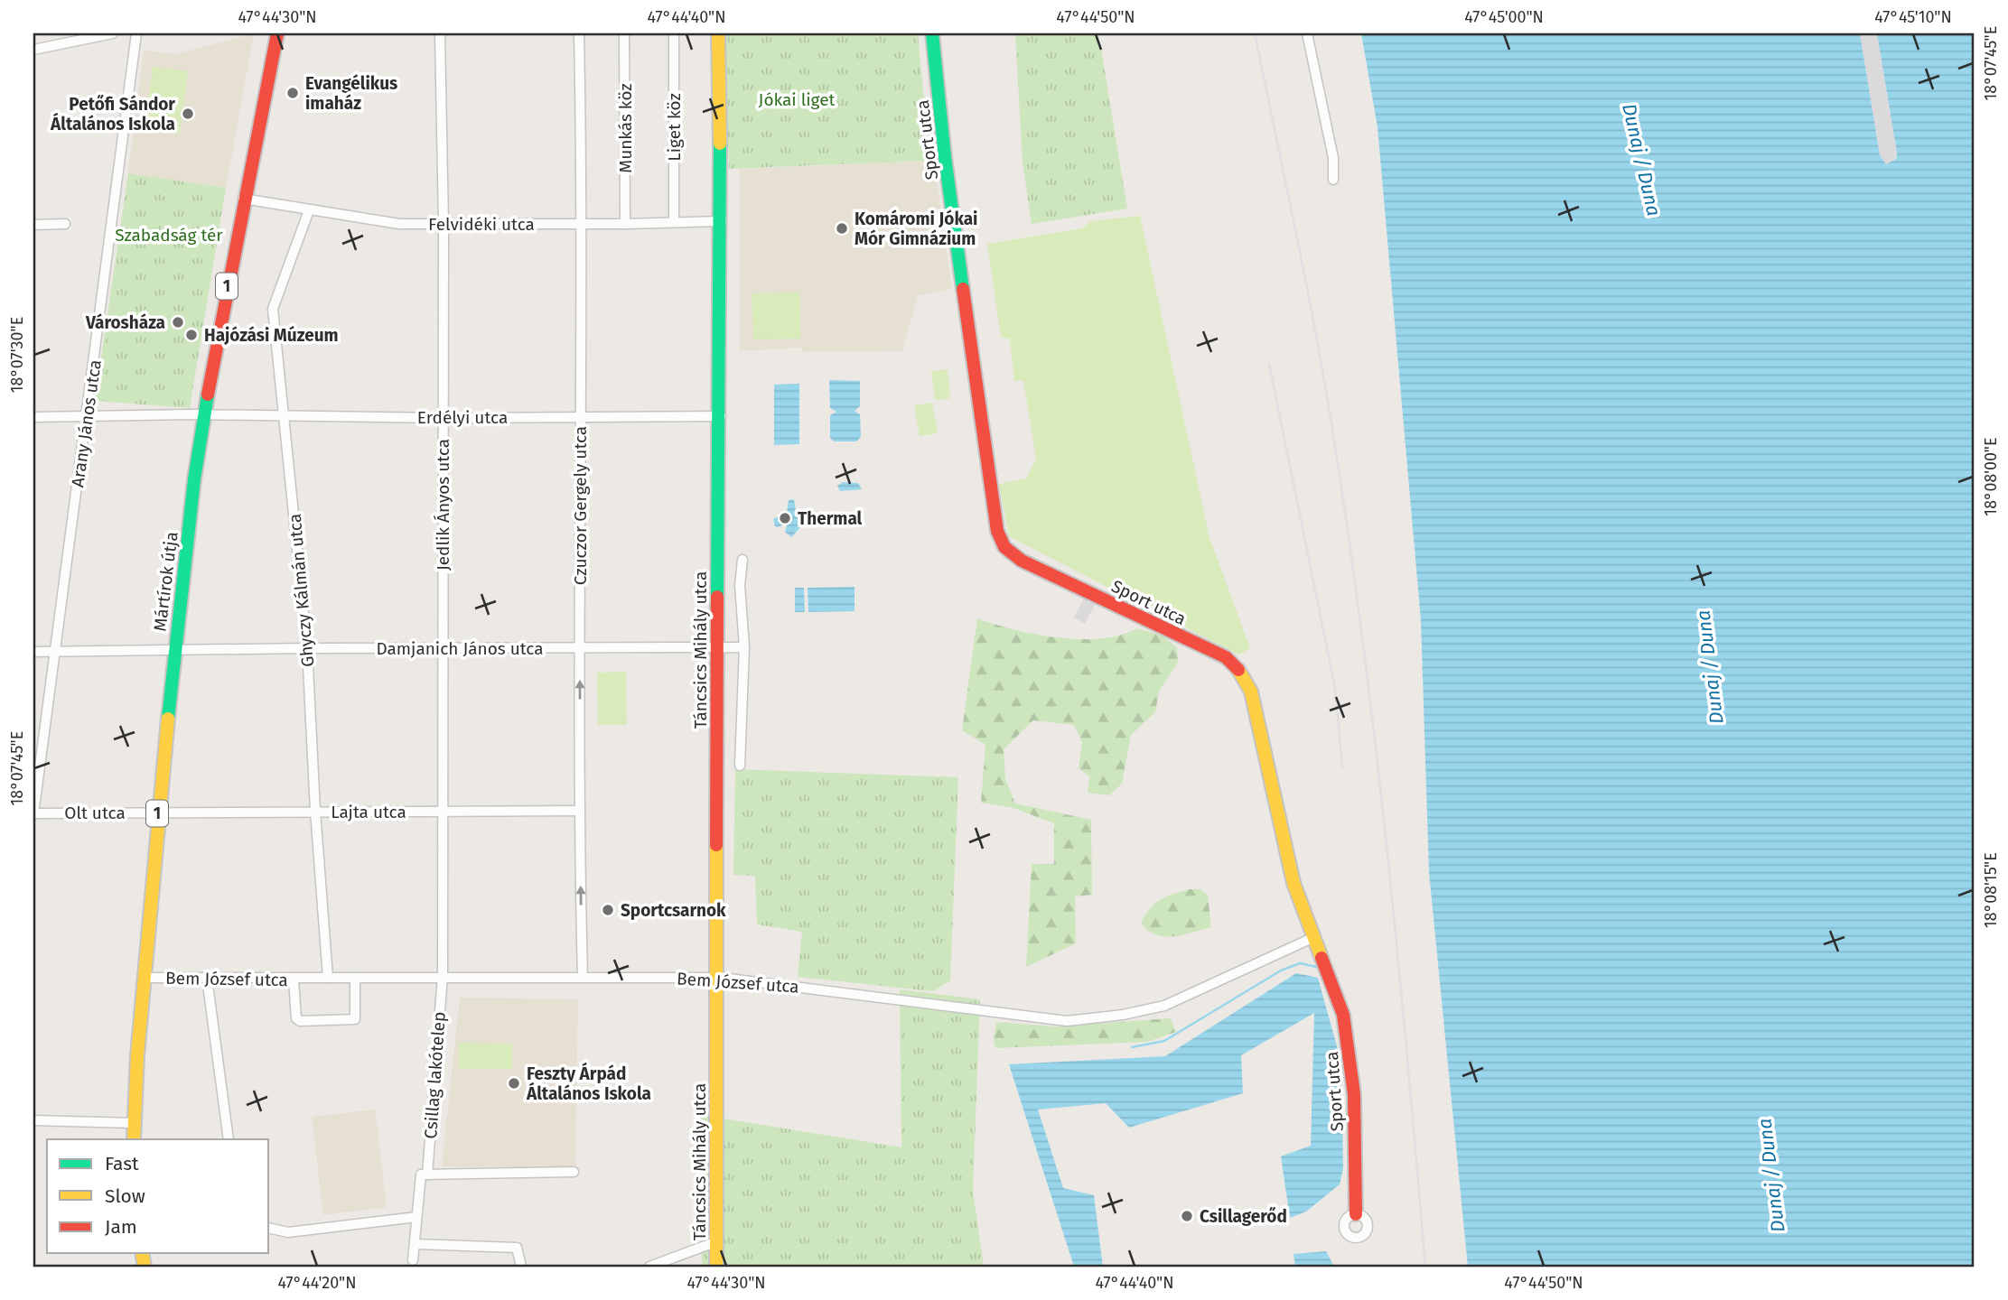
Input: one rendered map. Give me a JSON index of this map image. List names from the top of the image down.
{
  "streets": {
    "street": [
      "Liget köz",
      "Munkás köz",
      "Sport utca",
      "Felvidéki utca",
      "1",
      "Erdélyi utca",
      "Arany János utca",
      "Jedlik Ányos utca",
      "Czuczor Gergely utca",
      "Mártírok útja",
      "Ghyczy Kálmán utca",
      "Damjanich János utca",
      "Táncsics Mihály utca",
      "Lajta utca",
      "Olt utca",
      "Bem József utca",
      "Csillag lakótelep"
    ]
  },
  "crossings": [
    ["Liget köz", "Felvidéki utca"],
    ["Munkás köz", "Felvidéki utca"],
    ["Sport utca", "Bem József utca"],
    ["Felvidéki utca", "Jedlik Ányos utca"],
    ["Felvidéki utca", "Czuczor Gergely utca"],
    ["Felvidéki utca", "Mártírok útja"],
    ["Felvidéki utca", "Ghyczy Kálmán utca"],
    ["Felvidéki utca", "Táncsics Mihály utca"],
    ["Erdélyi utca", "Arany János utca"],
    ["Erdélyi utca", "Jedlik Ányos utca"],
    ["Erdélyi utca", "Czuczor Gergely utca"],
    ["Erdélyi utca", "Mártírok útja"],
    ["Erdélyi utca", "Ghyczy Kálmán utca"],
    ["Erdélyi utca", "Táncsics Mihály utca"],
    ["Arany János utca", "Damjanich János utca"],
    ["Arany János utca", "Olt utca"],
    ["Jedlik Ányos utca", "Damjanich János utca"],
    ["Jedlik Ányos utca", "Lajta utca"],
    ["Jedlik Ányos utca", "Bem József utca"],
    ["Jedlik Ányos utca", "Csillag lakótelep"],
    ["Czuczor Gergely utca", "Damjanich János utca"],
    ["Czuczor Gergely utca", "Lajta utca"],
    ["Czuczor Gergely utca", "Bem József utca"],
    ["Mártírok útja", "Damjanich János utca"],
    ["Mártírok útja", "Lajta utca"],
    ["Mártírok útja", "Olt utca"],
    ["Mártírok útja", "Bem József utca"],
    ["Ghyczy Kálmán utca", "Damjanich János utca"],
    ["Ghyczy Kálmán utca", "Lajta utca"],
    ["Ghyczy Kálmán utca", "Bem József utca"],
    ["Damjanich János utca", "Táncsics Mihály utca"],
    ["Táncsics Mihály utca", "Bem József utca"],
    ["Lajta utca", "Olt utca"],
    ["Bem József utca", "Csillag lakótelep"]
  ],
  "water": ["Dunaj / Duna"],
  "parks": ["Jókai liget", "Szabadság tér"],
  "places": [
    "Evangélikus imaház",
    "Petőfi Sándor Általános Iskola",
    "Komáromi Jókai Mór Gimnázium",
    "Városháza",
    "Hajózási Múzeum",
    "Thermal",
    "Sportcsarnok",
    "Feszty Árpád Általános Iskola",
    "Csillagerőd"
  ],
  "legend": ["Fast", "Slow", "Jam"],
  "coordinates": [
    "47°44'30\"N",
    "47°44'40\"N",
    "47°44'50\"N",
    "47°45'00\"N",
    "47°45'10\"N",
    "18°07'45\"E",
    "18°07'30\"E",
    "18°08'00\"E",
    "18°08'15\"E",
    "47°44'20\"N"
  ]
}
